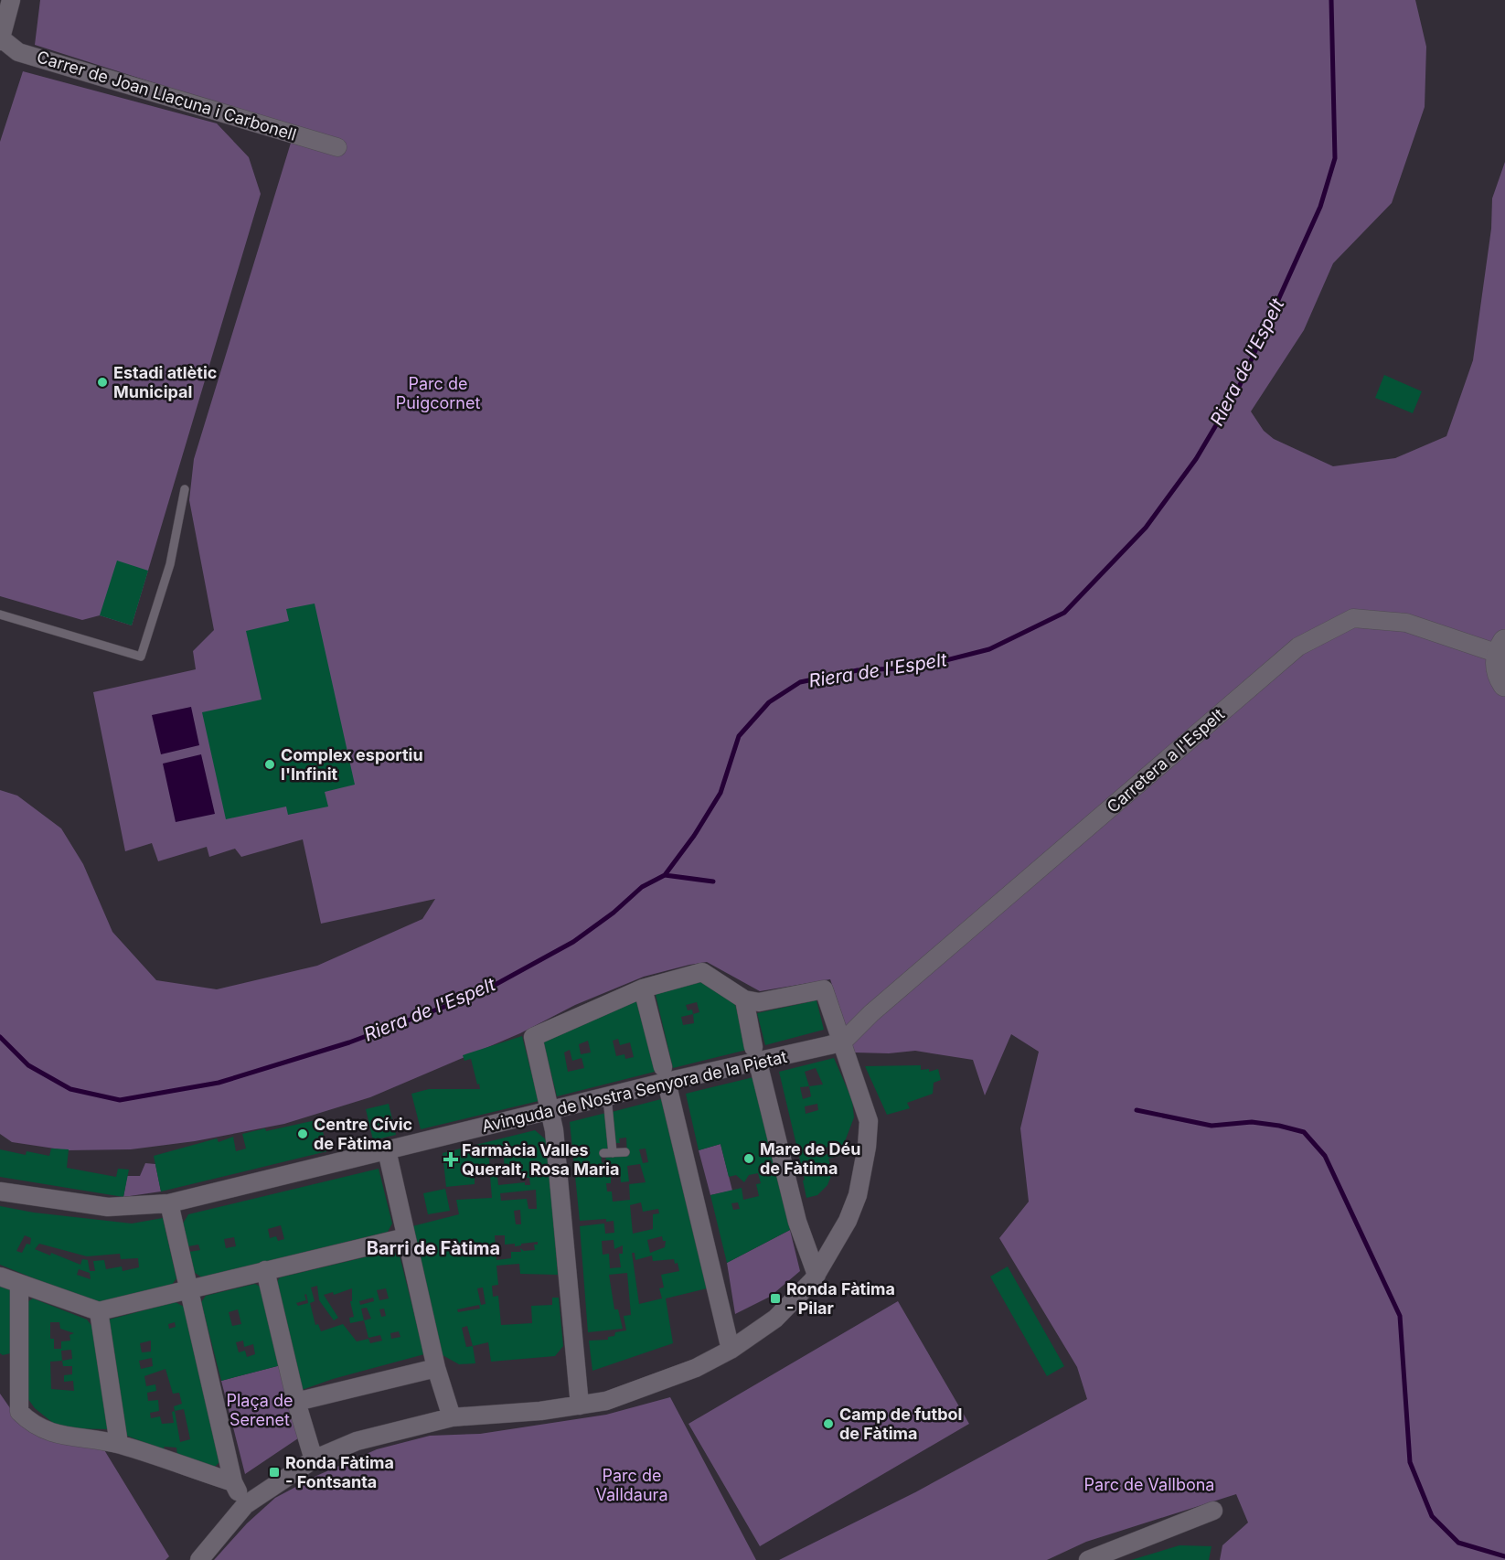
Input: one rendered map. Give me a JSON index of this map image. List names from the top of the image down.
{
  "streets": {
    "street": ["Carrer de Joan Llacuna i Carbonell", "Carretera a l'Espelt", "Avinguda de Nostra Senyora de la Pietat"]
  },
  "crossings": [
    ["Carretera a l'Espelt", "Avinguda de Nostra Senyora de la Pietat"]
  ],
  "districts": ["Barri de Fàtima"],
  "water": ["Riera de l'Espelt"],
  "parks": [
    "Parc de Puigcornet",
    "Plaça de Serenet",
    "Parc de Valldaura",
    "Parc de Vallbona"
  ],
  "places": {
    "other": [
      "Estadi atlètic Municipal",
      "Complex esportiu l'Infinit",
      "Centre Cívic de Fàtima",
      "Mare de Déu de Fàtima",
      "Camp de futbol de Fàtima"
    ],
    "health": ["Farmàcia Valles Queralt, Rosa Maria"],
    "transit": ["Ronda Fàtima - Pilar", "Ronda Fàtima - Fontsanta"]
  }
}
